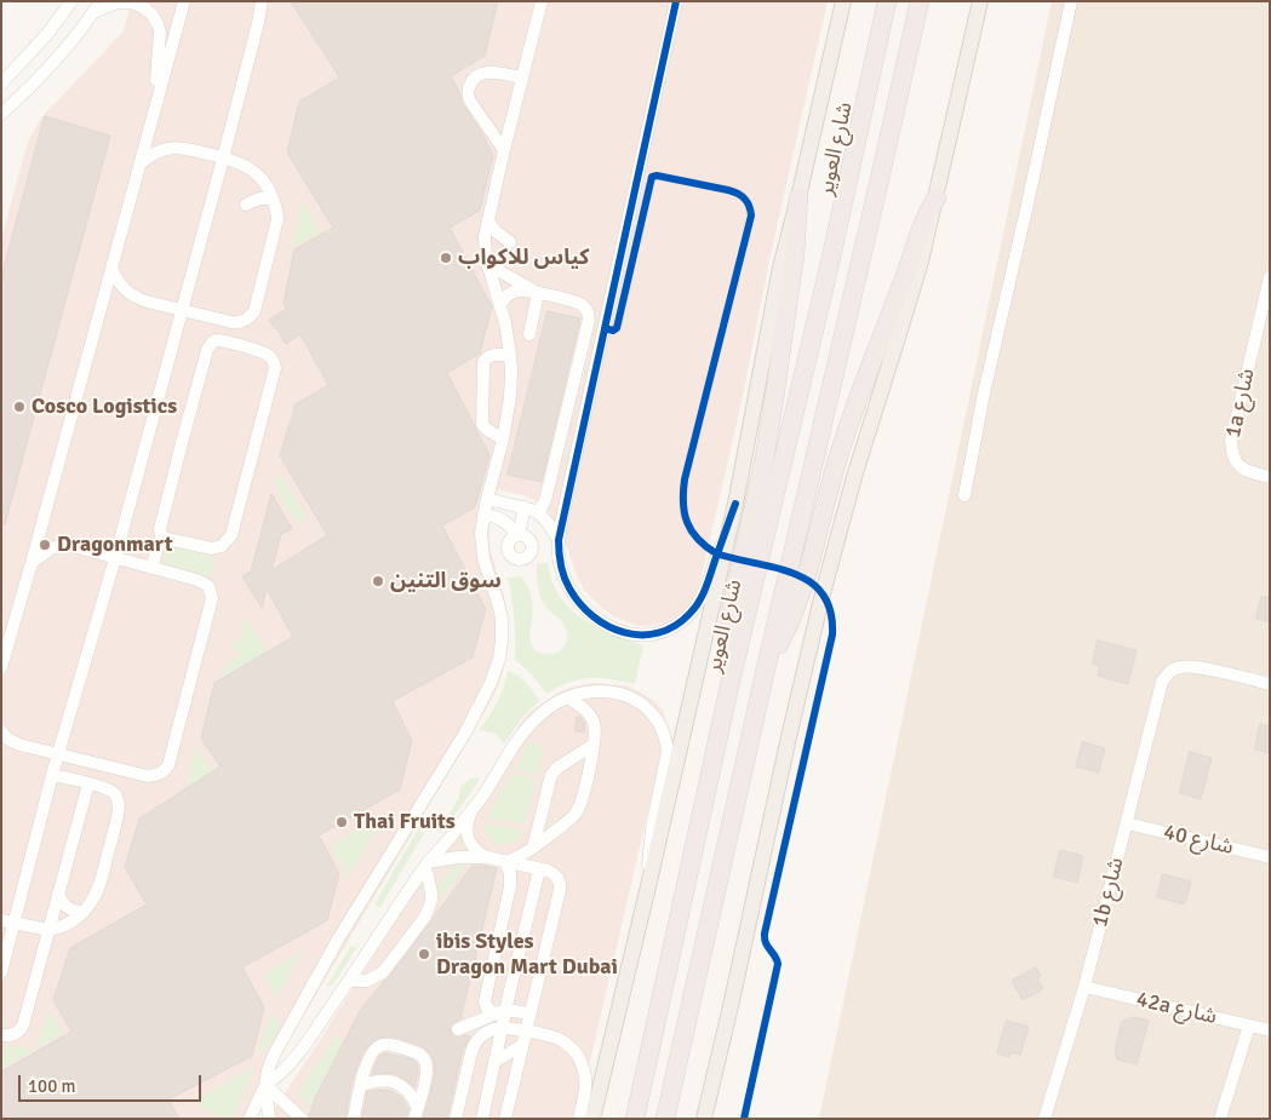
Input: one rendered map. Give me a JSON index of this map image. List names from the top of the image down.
{
  "streets": {
    "highway": ["شارع العوير"],
    "street": [
      "1a شارع",
      "شارع 40",
      "1b شارع",
      "42a شارع"
    ]
  },
  "crossings": [
    ["شارع 40", "1b شارع"],
    ["1b شارع", "42a شارع"]
  ],
  "places": [
    "كياس للاكواب",
    "Cosco Logistics",
    "Dragonmart",
    "سوق التنين",
    "Thai Fruits",
    "ibis Styles Dragon Mart Dubai"
  ],
  "scale_bar": "100 m"
}
